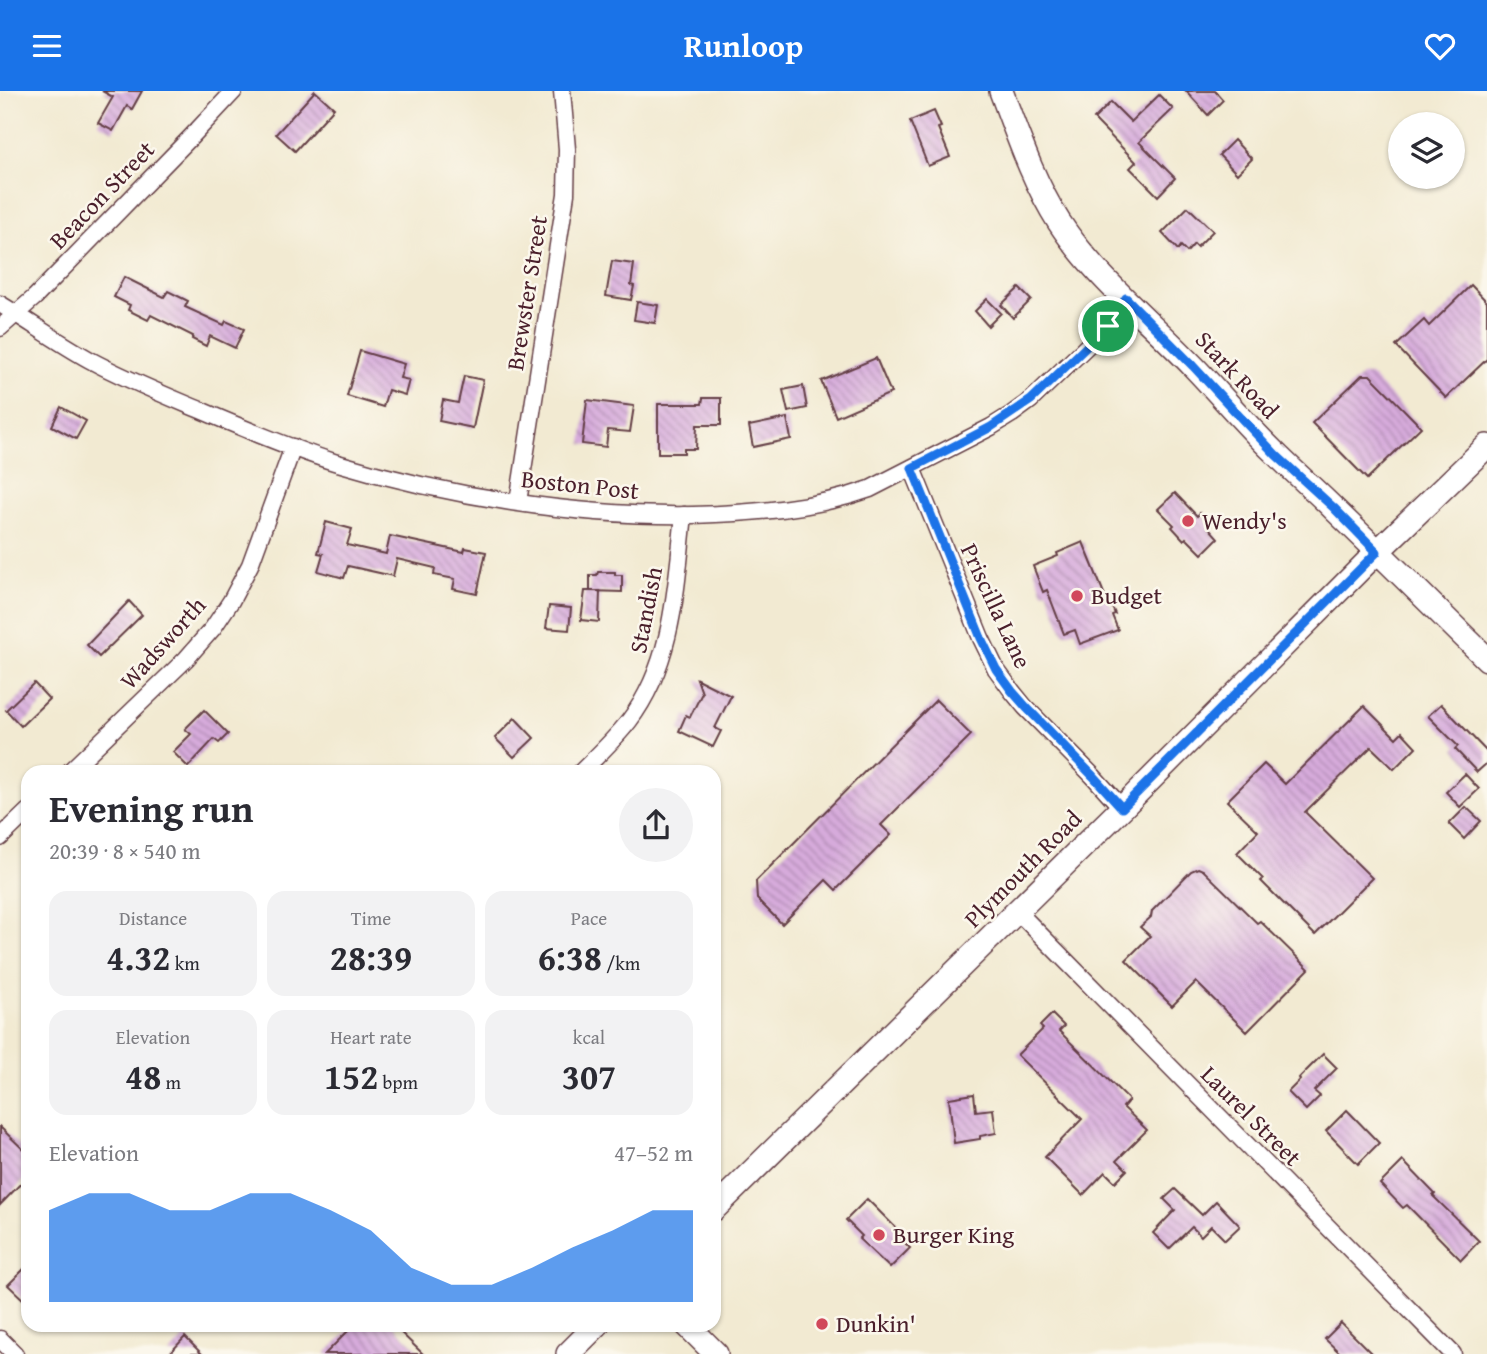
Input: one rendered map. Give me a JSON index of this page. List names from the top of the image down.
{
  "streets": {
    "main road": ["Stark Road", "Plymouth Road"],
    "street": [
      "Beacon Street",
      "Brewster Street",
      "Boston Post",
      "Priscilla Lane",
      "Standish",
      "Wadsworth",
      "Laurel Street"
    ]
  },
  "crossings": [
    ["Beacon Street", "Boston Post"],
    ["Brewster Street", "Boston Post"],
    ["Stark Road", "Boston Post"],
    ["Stark Road", "Plymouth Road"],
    ["Boston Post", "Priscilla Lane"],
    ["Boston Post", "Standish"],
    ["Boston Post", "Wadsworth"],
    ["Priscilla Lane", "Plymouth Road"],
    ["Plymouth Road", "Laurel Street"]
  ],
  "places": [
    "Wendy's",
    "Budget",
    "Burger King",
    "Dunkin'"
  ],
  "page": {
    "header": "Runloop",
    "heading": ["Evening run", "20:39 · 8 × 540 m"],
    "stats": [
      ["Distance", "4.32 km"],
      ["Time", "28:39"],
      ["Pace", "6:38 /km"],
      ["Elevation", "48 m"],
      ["Heart rate", "152 bpm"],
      ["kcal", "307"]
    ],
    "chart": ["Elevation", "47–52 m"]
  }
}
